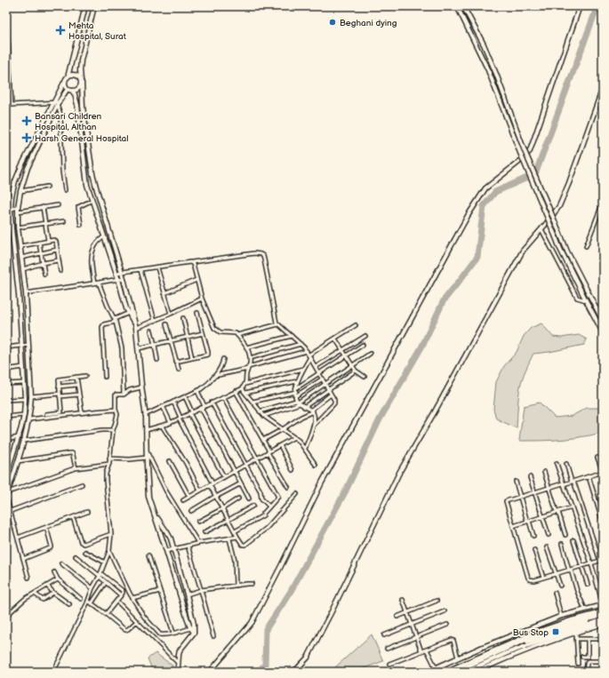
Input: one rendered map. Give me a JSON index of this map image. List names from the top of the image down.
{
  "places": {
    "other": ["Beghani dying"],
    "health": ["Mehta Hospital, Surat", "Bansari Children Hospital, Althan", "Harsh General Hospital"],
    "transit": ["Bus Stop"]
  }
}
